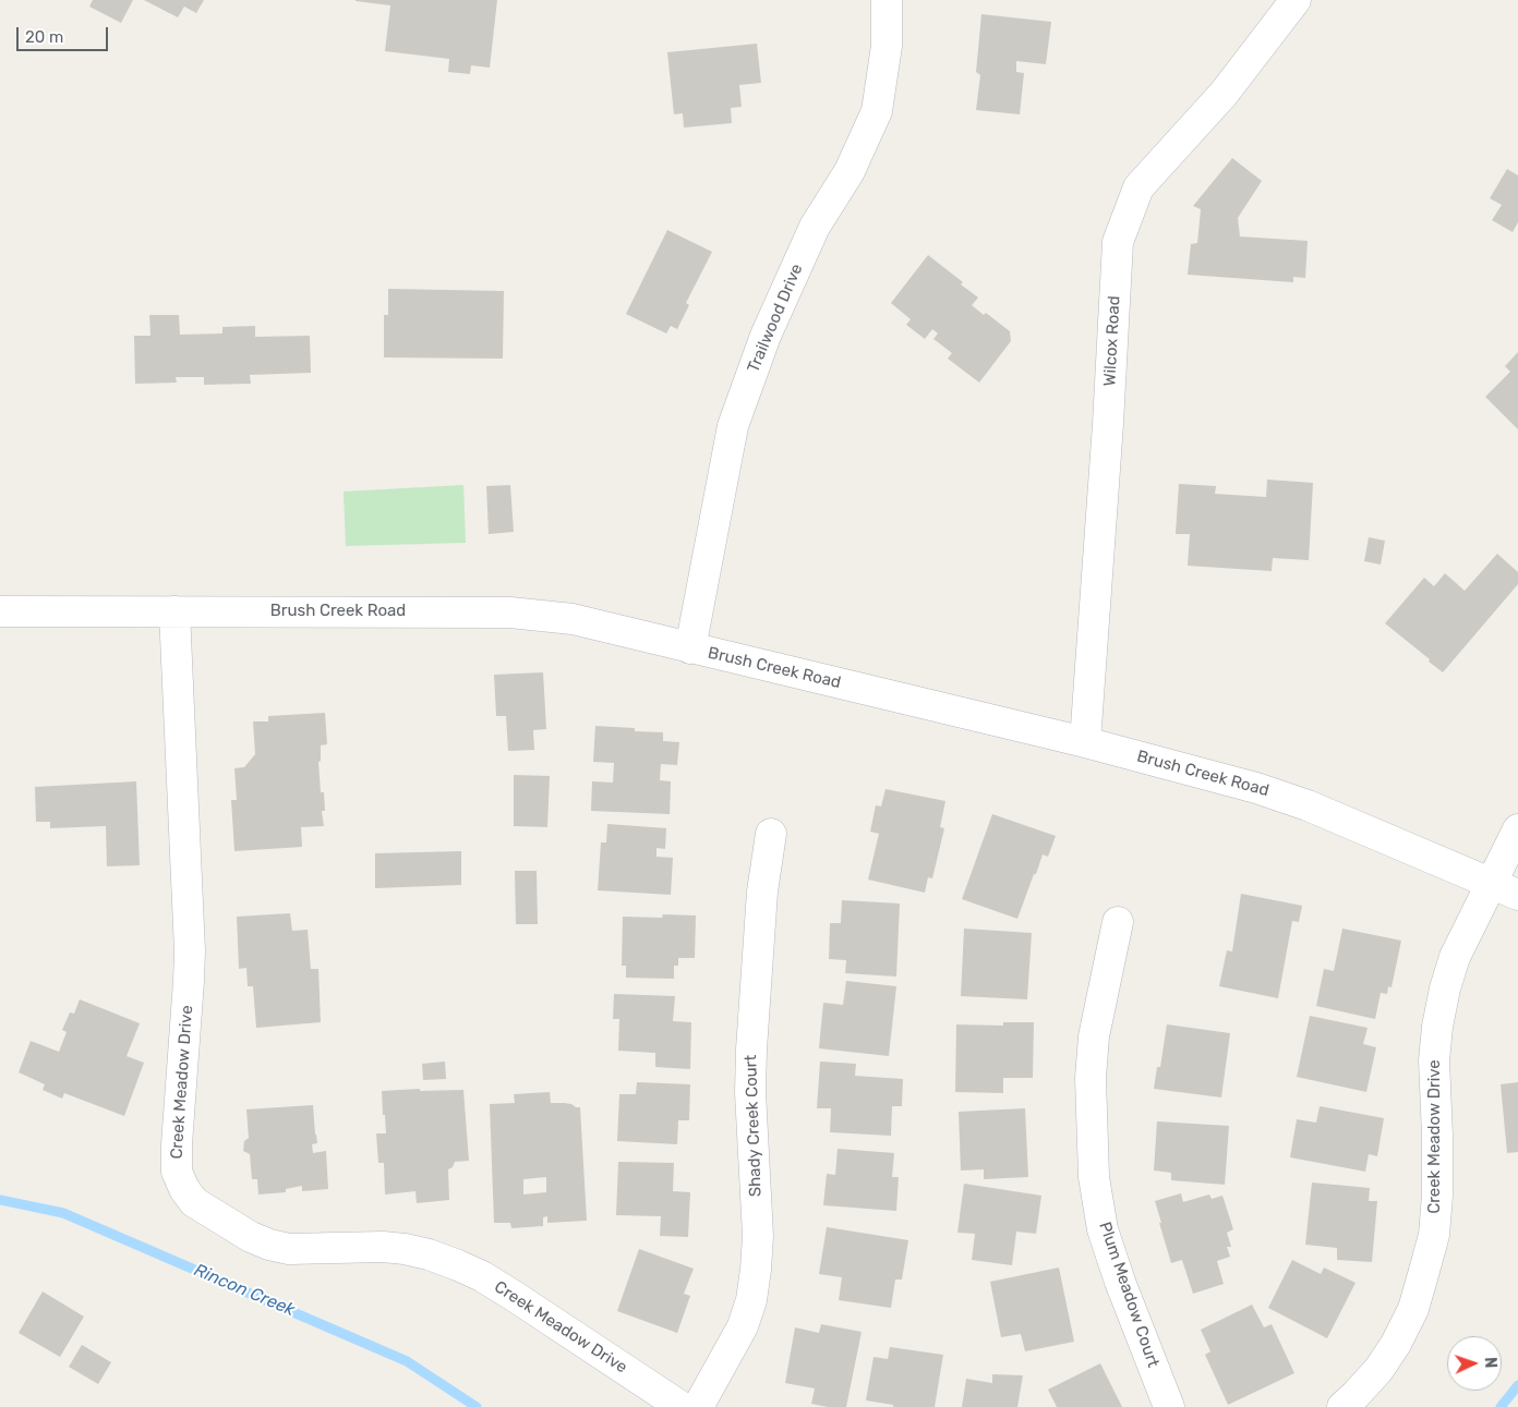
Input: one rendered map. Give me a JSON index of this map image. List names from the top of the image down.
{
  "streets": {
    "street": [
      "Trailwood Drive",
      "Wilcox Road",
      "Brush Creek Road",
      "Creek Meadow Drive",
      "Shady Creek Court",
      "Plum Meadow Court"
    ]
  },
  "crossings": [
    ["Trailwood Drive", "Brush Creek Road"],
    ["Wilcox Road", "Brush Creek Road"],
    ["Brush Creek Road", "Creek Meadow Drive"]
  ],
  "water": ["Rincon Creek"],
  "scale_bar": "20 m",
  "north": "right"
}
